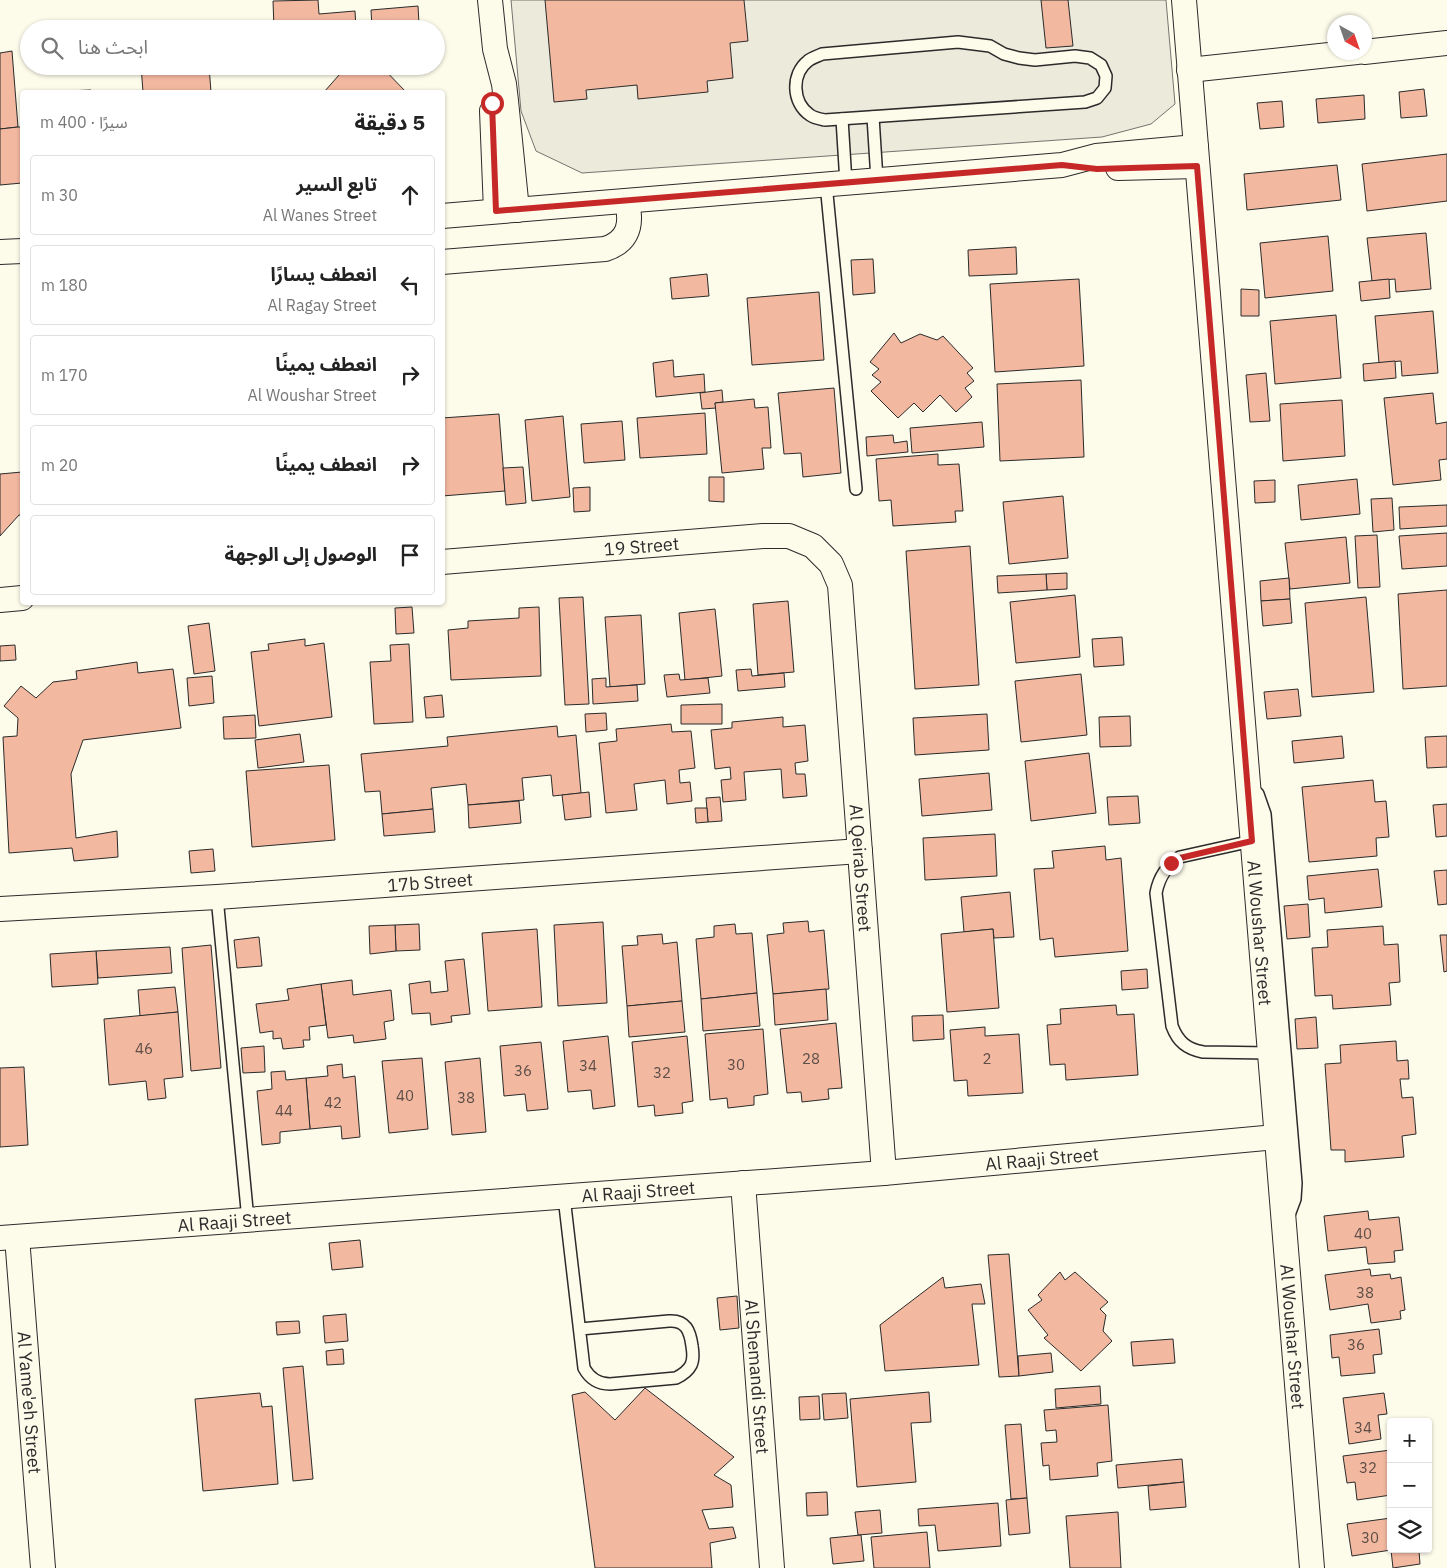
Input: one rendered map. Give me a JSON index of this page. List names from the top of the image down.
{
  "streets": {
    "street": [
      "19 Street",
      "Al Qeirab Street",
      "17b Street",
      "Al Woushar Street",
      "Al Raaji Street",
      "Al Shemandi Street",
      "Al Yame'eh Street"
    ]
  },
  "crossings": [
    ["19 Street", "Al Qeirab Street"],
    ["Al Qeirab Street", "17b Street"],
    ["Al Qeirab Street", "Al Raaji Street"],
    ["Al Woushar Street", "Al Raaji Street"],
    ["Al Raaji Street", "Al Shemandi Street"],
    ["Al Raaji Street", "Al Yame'eh Street"]
  ],
  "house_numbers": [
    "46",
    "28",
    "2",
    "30",
    "34",
    "36",
    "32",
    "40",
    "38",
    "42",
    "44",
    "40",
    "38",
    "36",
    "34",
    "32",
    "30"
  ],
  "north": "bottom right",
  "page": {
    "search": "ابحث هنا",
    "heading": ["5 دقيقة", "سيرًا · 400 m"],
    "list": [
      ["تابع السير", "Al Wanes Street", "30 m"],
      ["انعطف يسارًا", "Al Ragay Street", "180 m"],
      ["انعطف يمينًا", "Al Woushar Street", "170 m"],
      ["انعطف يمينًا", "20 m"],
      "الوصول إلى الوجهة"
    ],
    "map_buttons": ["+", "−"]
  }
}
